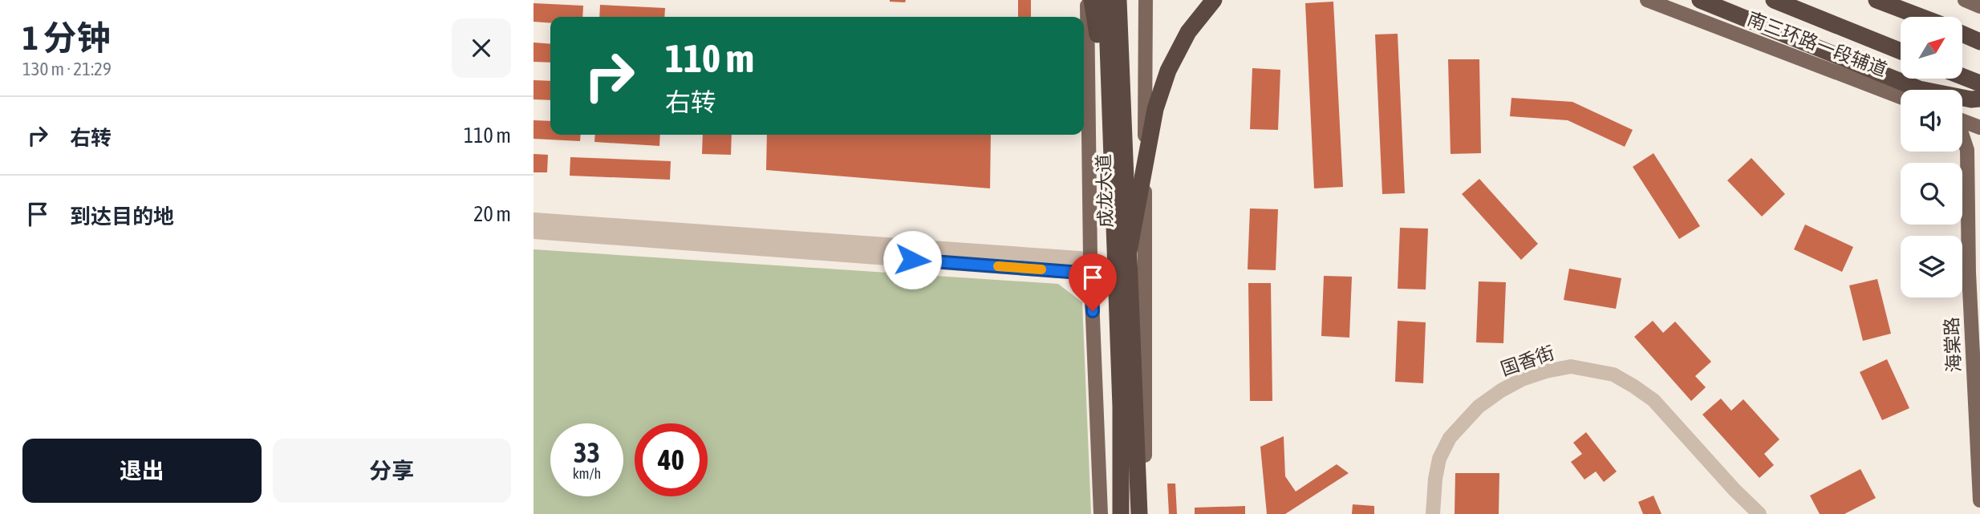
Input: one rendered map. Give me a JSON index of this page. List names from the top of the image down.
{
  "streets": {
    "highway": ["成龙大道"],
    "main road": ["南三环路一段辅道", "海棠路"],
    "street": ["国香街"]
  },
  "north": "top right",
  "page": {
    "heading": ["1 分钟", "130 m · 21:29"],
    "turn": ["110 m", "右转"],
    "list": [
      {
        "name": "右转",
        "value": "110 m"
      },
      {
        "name": "到达目的地",
        "value": "20 m"
      }
    ],
    "speed": "33 km/h",
    "limit": "40",
    "buttons": ["退出", "分享"]
  }
}
